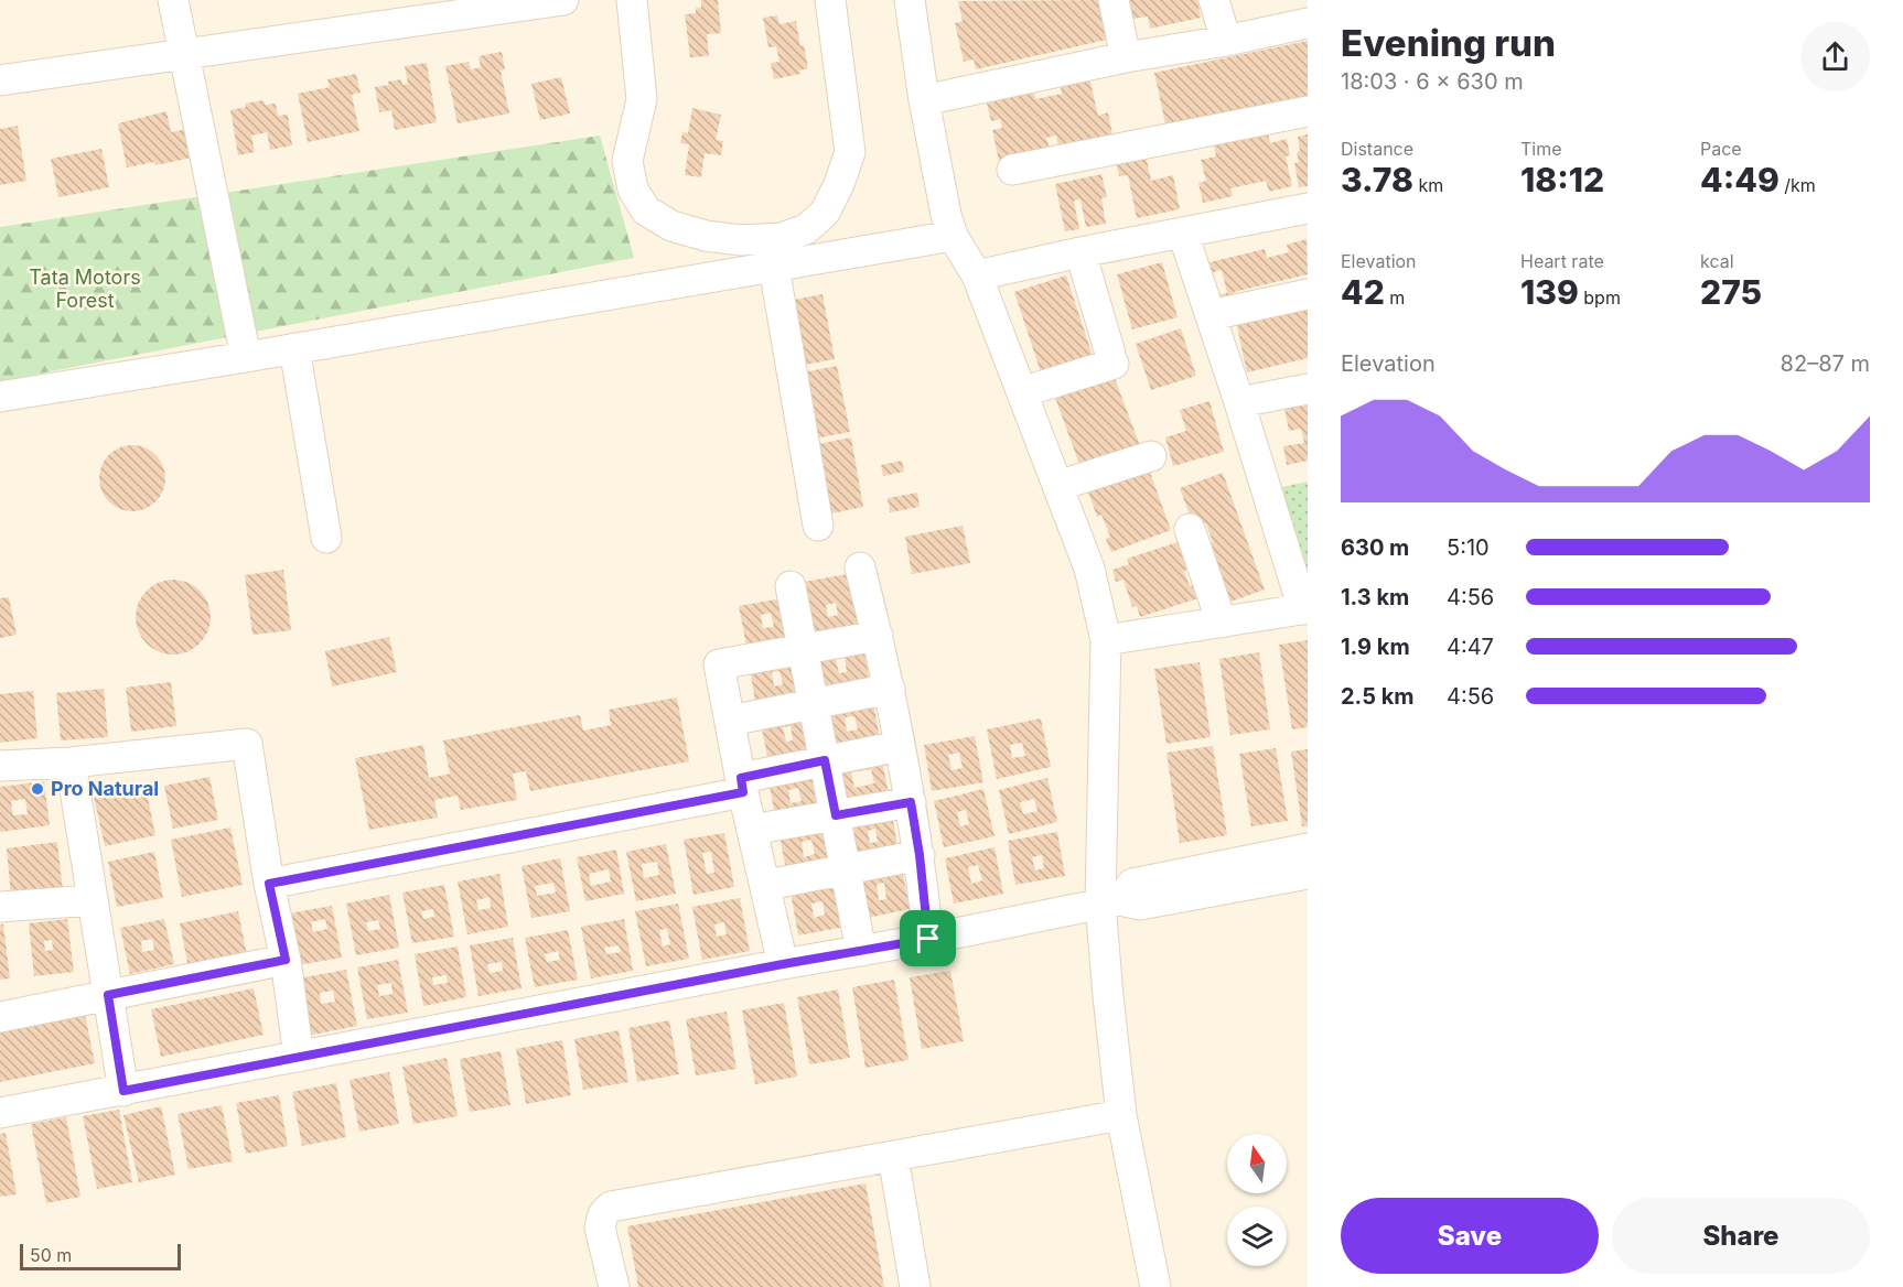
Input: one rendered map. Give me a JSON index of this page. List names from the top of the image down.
{
  "parks": ["Tata Motors Forest"],
  "places": ["Pro Natural"],
  "scale_bar": "50 m",
  "north": "top",
  "page": {
    "heading": ["Evening run", "18:03 · 6 × 630 m"],
    "stats": [
      ["Distance", "3.78 km"],
      ["Time", "18:12"],
      ["Pace", "4:49 /km"],
      ["Elevation", "42 m"],
      ["Heart rate", "139 bpm"],
      ["kcal", "275"]
    ],
    "chart": ["Elevation", "82–87 m"],
    "list": [
      {
        "name": "630 m",
        "note": "5:10"
      },
      {
        "name": "1.3 km",
        "note": "4:56"
      },
      {
        "name": "1.9 km",
        "note": "4:47"
      },
      {
        "name": "2.5 km",
        "note": "4:56"
      }
    ],
    "buttons": ["Save", "Share"],
    "scale": "50 m"
  }
}
